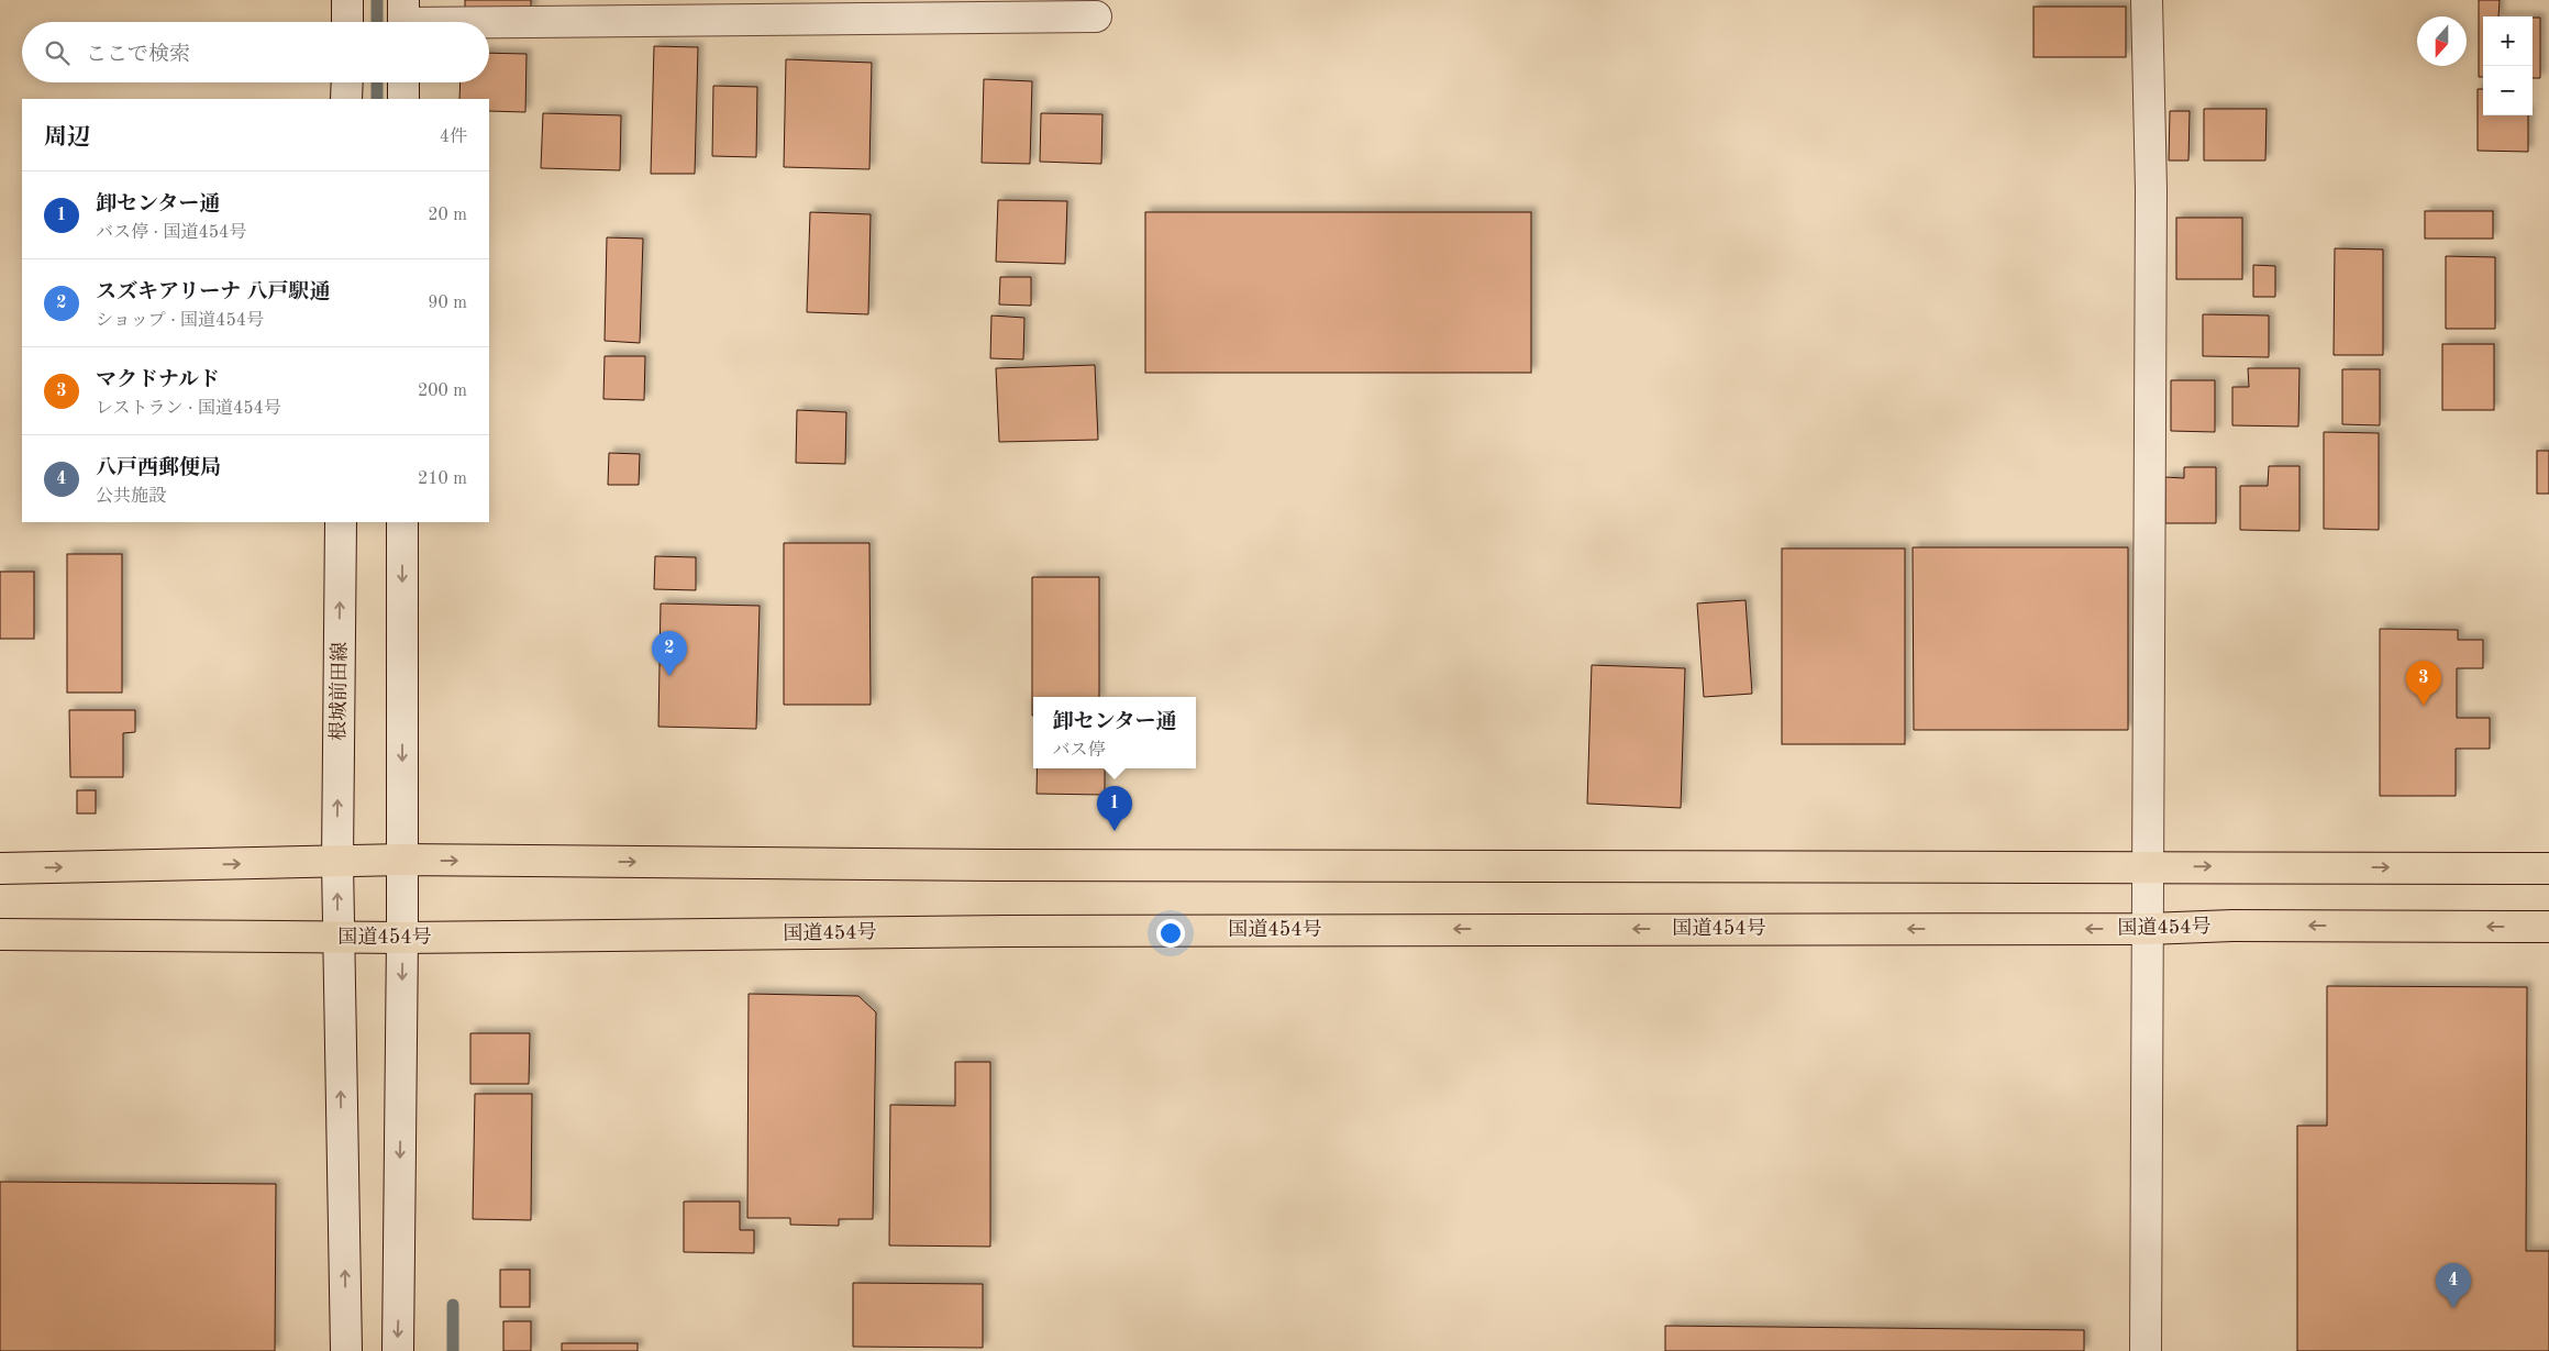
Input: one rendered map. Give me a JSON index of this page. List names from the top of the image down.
{
  "streets": {
    "highway": ["国道454号"],
    "street": ["根城前田線"]
  },
  "crossings": [
    ["根城前田線", "国道454号"]
  ],
  "north": "bottom",
  "page": {
    "map_buttons": ["+", "−"],
    "search": "ここで検索",
    "heading": ["周辺", "4件"],
    "list": [
      {
        "mark": "1",
        "name": "卸センター通",
        "note": "バス停 · 国道454号",
        "value": "20 m"
      },
      {
        "mark": "2",
        "name": "スズキアリーナ 八戸駅通",
        "note": "ショップ · 国道454号",
        "value": "90 m"
      },
      {
        "mark": "3",
        "name": "マクドナルド",
        "note": "レストラン · 国道454号",
        "value": "200 m"
      },
      {
        "mark": "4",
        "name": "八戸西郵便局",
        "note": "公共施設",
        "value": "210 m"
      }
    ],
    "pins": [
      "2",
      "3",
      "1",
      "4"
    ],
    "popup": ["卸センター通", "バス停"]
  }
}
